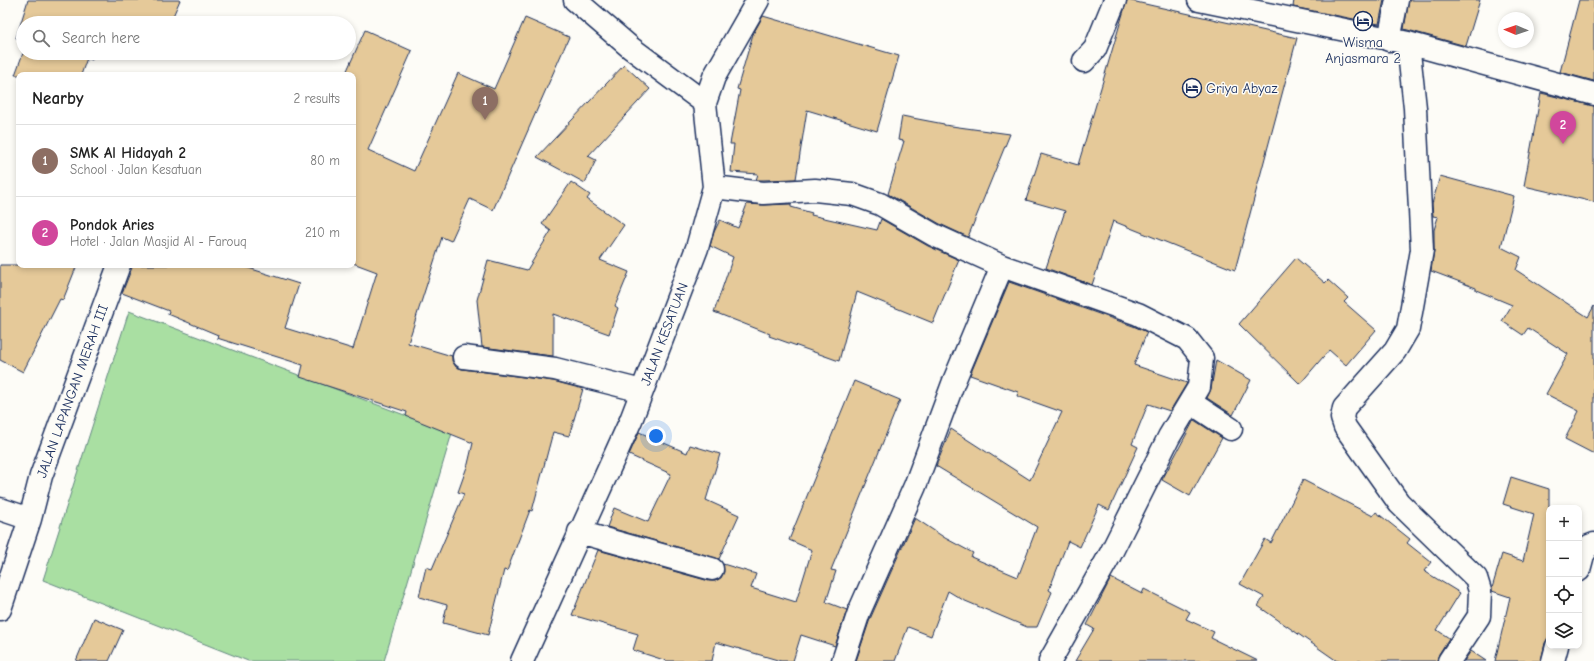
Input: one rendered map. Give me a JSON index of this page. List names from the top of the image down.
{
  "streets": {
    "street": ["JALAN KESATUAN", "JALAN LAPANGAN MERAH III"]
  },
  "places": {
    "hotel": ["Wisma Anjasmara 2", "Griya Abyaz"]
  },
  "north": "left",
  "page": {
    "search": "Search here",
    "heading": ["Nearby", "2 results"],
    "pins": ["1", "2"],
    "list": [
      {
        "mark": "1",
        "name": "SMK Al Hidayah 2",
        "note": "School · Jalan Kesatuan",
        "value": "80 m"
      },
      {
        "mark": "2",
        "name": "Pondok Aries",
        "note": "Hotel · Jalan Masjid Al - Farouq",
        "value": "210 m"
      }
    ],
    "map_buttons": ["+", "−"]
  }
}
